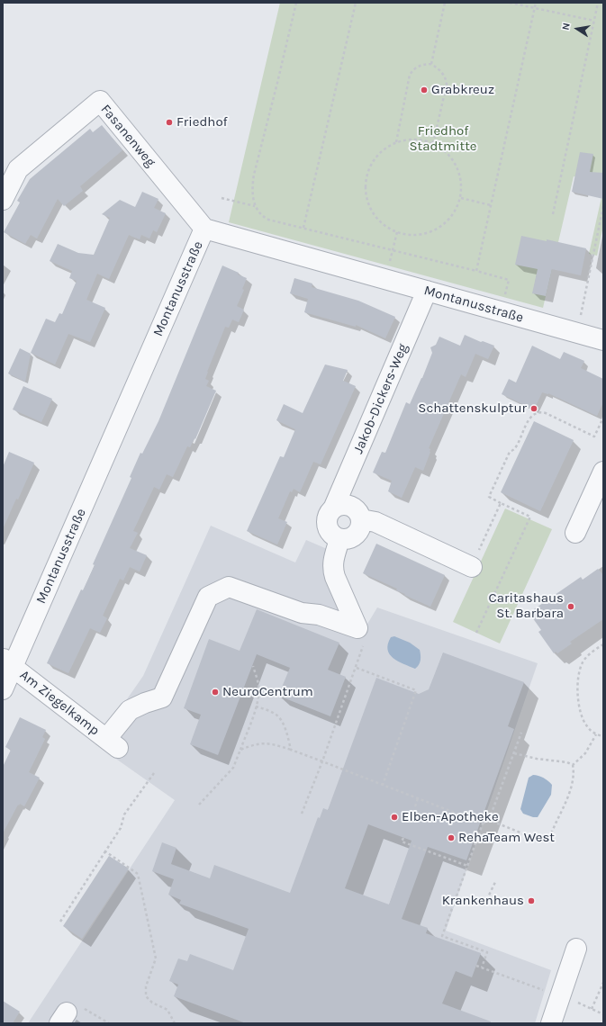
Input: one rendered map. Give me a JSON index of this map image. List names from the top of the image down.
{
  "streets": {
    "street": [
      "Fasanenweg",
      "Montanusstraße",
      "Jakob-Dickers-Weg",
      "Am Ziegelkamp"
    ]
  },
  "crossings": [
    ["Fasanenweg", "Montanusstraße"],
    ["Montanusstraße", "Jakob-Dickers-Weg"],
    ["Montanusstraße", "Am Ziegelkamp"]
  ],
  "parks": ["Friedhof Stadtmitte"],
  "places": [
    "Grabkreuz",
    "Friedhof",
    "Schattenskulptur",
    "Caritashaus St. Barbara",
    "NeuroCentrum",
    "Elben-Apotheke",
    "RehaTeam West",
    "Krankenhaus"
  ],
  "north": "left"
}
